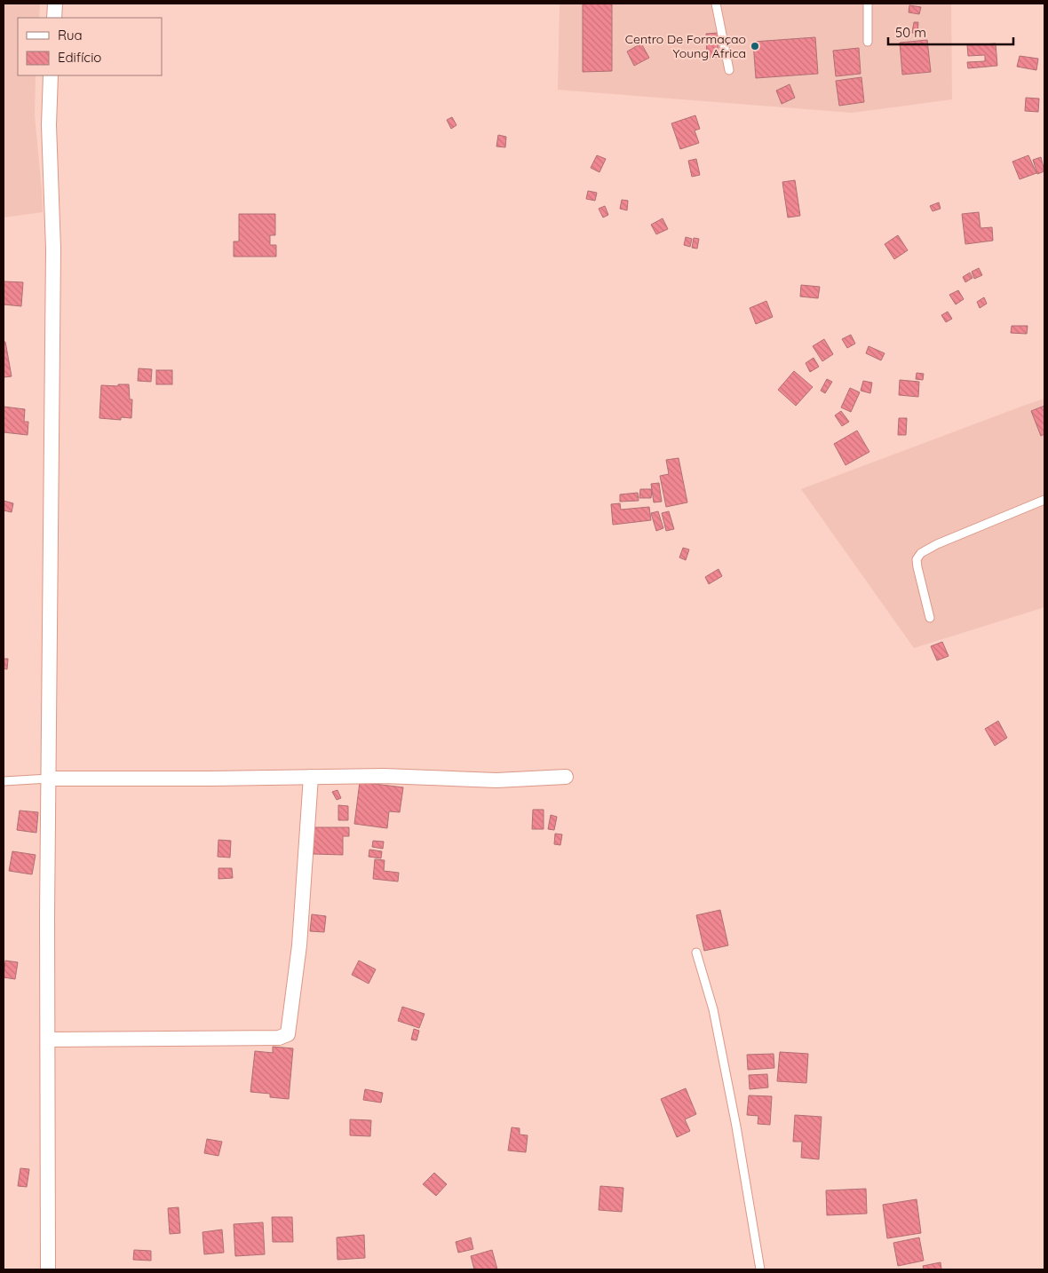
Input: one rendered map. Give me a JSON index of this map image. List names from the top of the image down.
{
  "places": ["Centro De Formaçao Young Africa"],
  "legend": ["Rua", "Edifício"],
  "scale_bar": "50 m"
}
